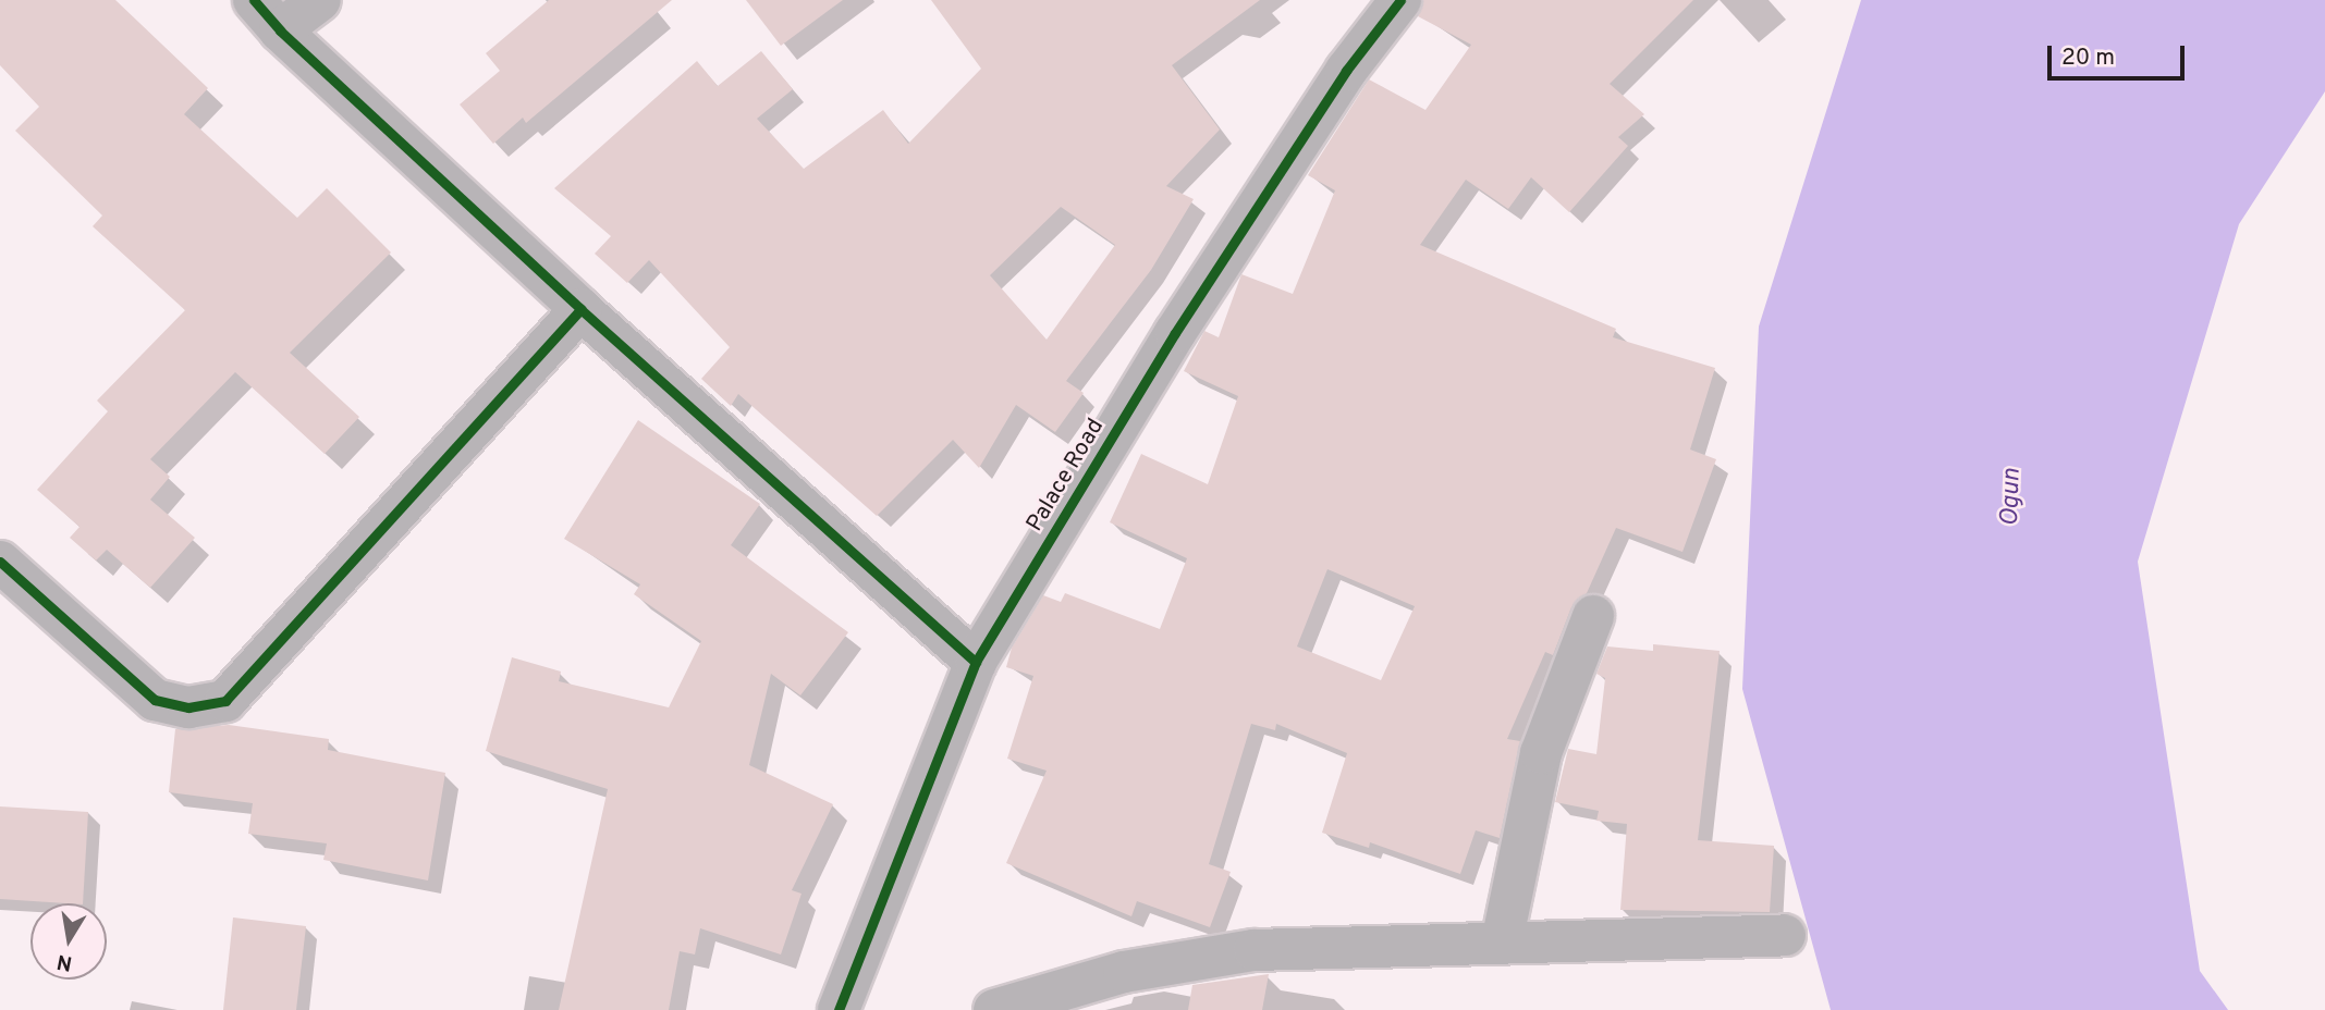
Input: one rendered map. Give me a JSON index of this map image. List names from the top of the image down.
{
  "streets": {
    "street": ["Palace Road"]
  },
  "water": ["Ogun"],
  "scale_bar": "20 m",
  "north": "bottom"
}
